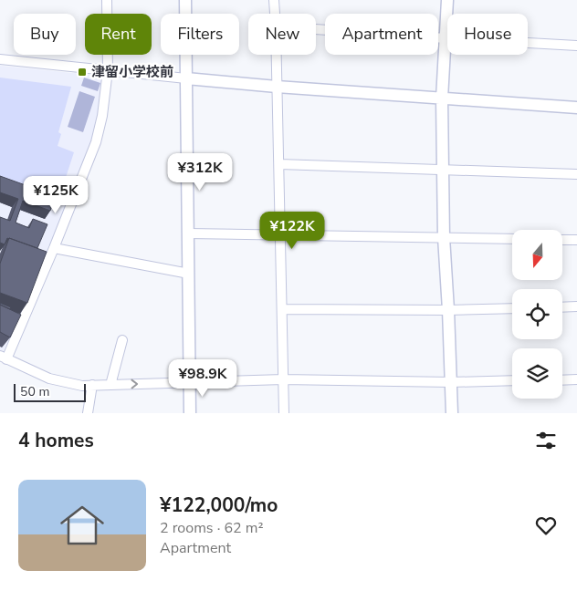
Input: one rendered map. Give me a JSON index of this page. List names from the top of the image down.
{
  "places": {
    "transit": ["津留小学校前"]
  },
  "scale_bar": "50 m",
  "north": "bottom",
  "page": {
    "chip": [
      "Buy",
      "Rent",
      "Filters",
      "New",
      "Apartment",
      "House"
    ],
    "price": [
      "¥312K",
      "¥125K",
      "¥122K",
      "¥98.9K"
    ],
    "scale": "50 m",
    "heading": "4 homes",
    "list": [
      {
        "name": "¥122,000/mo",
        "note": "2 rooms · 62 m² · Apartment"
      }
    ]
  }
}
